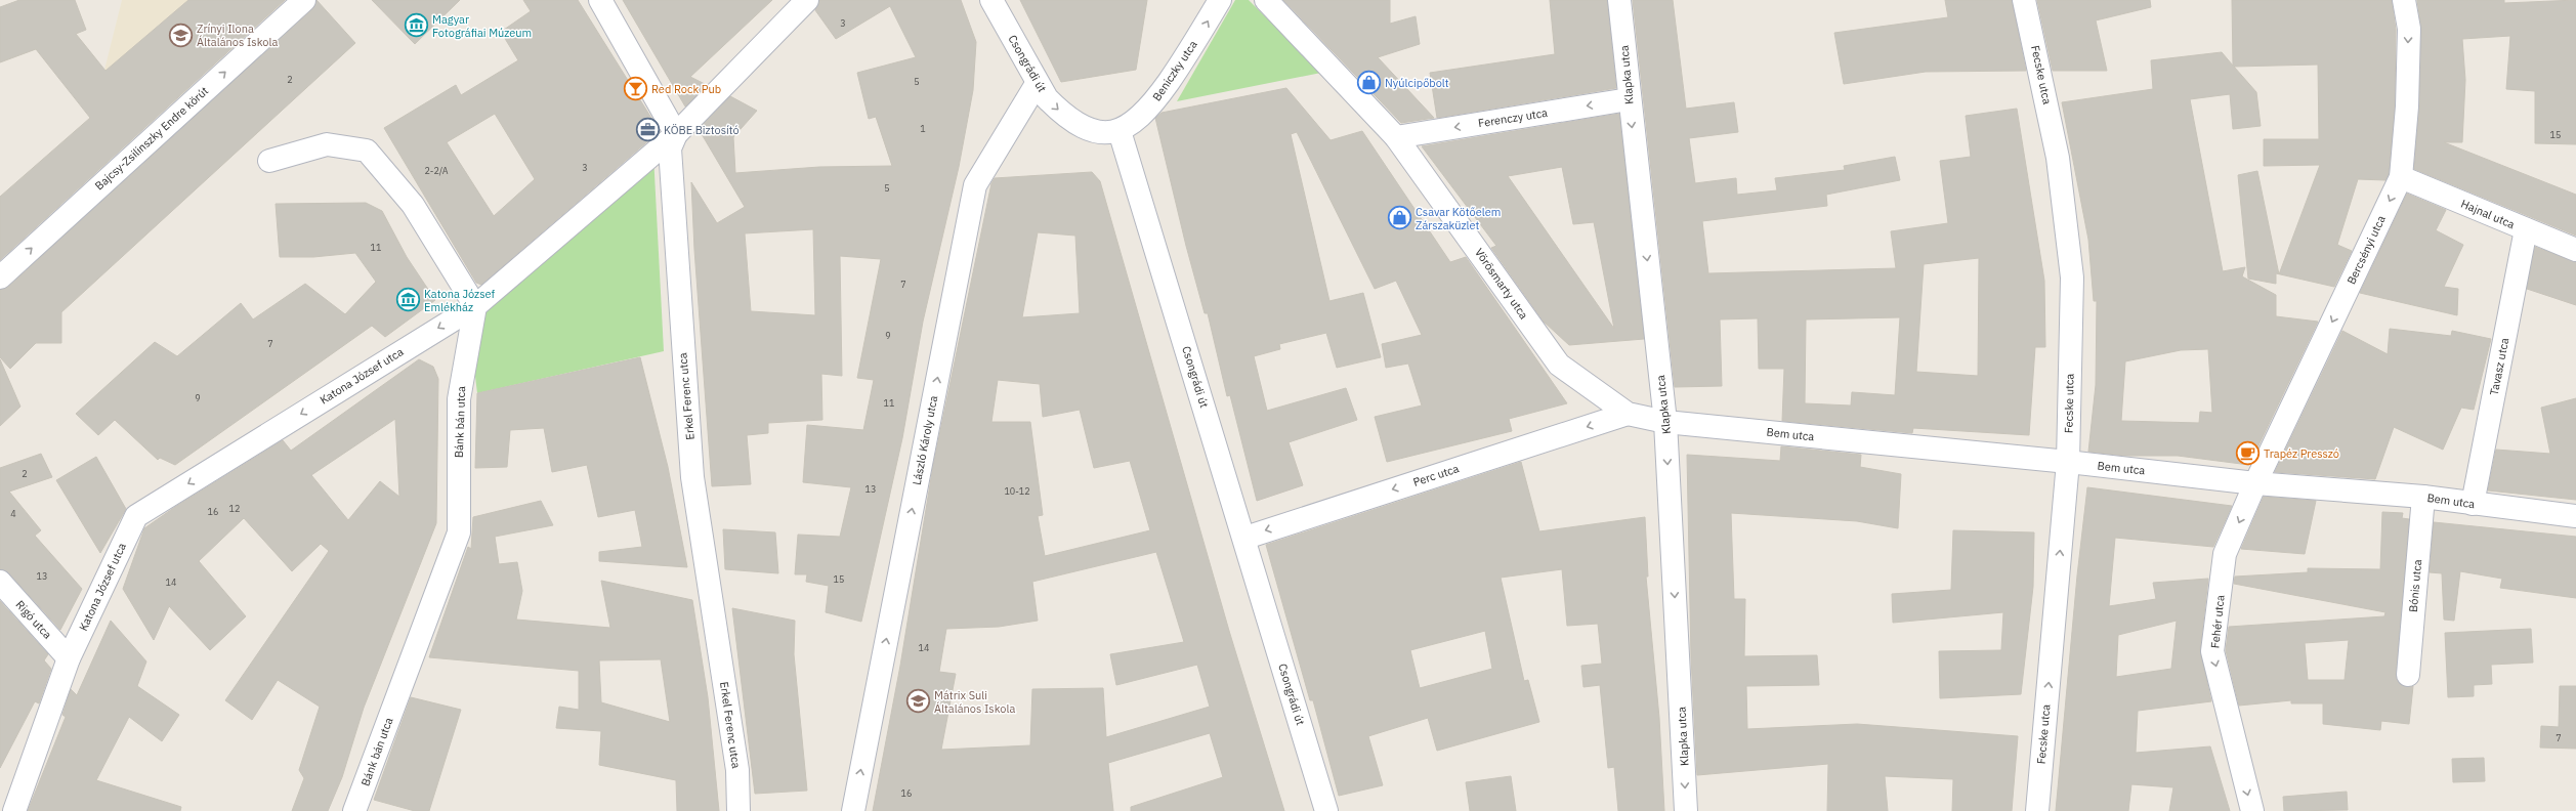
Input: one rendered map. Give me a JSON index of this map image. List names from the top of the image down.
{
  "streets": {
    "street": [
      "Csongrádi út",
      "Beniczky utca",
      "Klapka utca",
      "Fecske utca",
      "Ferenczy utca",
      "Bajcsy-Zsilinszky Endre körút",
      "Hajnal utca",
      "Bercsényi utca",
      "Vörösmarty utca",
      "Tavasz utca",
      "Katona József utca",
      "Erkel Ferenc utca",
      "Bánk bán utca",
      "Bem utca",
      "László Károly utca",
      "Perc utca",
      "Bónis utca",
      "Rigó utca",
      "Fehér utca"
    ]
  },
  "crossings": [
    ["Csongrádi út", "Beniczky utca"],
    ["Csongrádi út", "László Károly utca"],
    ["Csongrádi út", "Perc utca"],
    ["Klapka utca", "Ferenczy utca"],
    ["Klapka utca", "Vörösmarty utca"],
    ["Klapka utca", "Bem utca"],
    ["Fecske utca", "Bem utca"],
    ["Ferenczy utca", "Vörösmarty utca"],
    ["Hajnal utca", "Bercsényi utca"],
    ["Hajnal utca", "Tavasz utca"],
    ["Bercsényi utca", "Bem utca"],
    ["Bercsényi utca", "Fehér utca"],
    ["Vörösmarty utca", "Bem utca"],
    ["Vörösmarty utca", "Perc utca"],
    ["Tavasz utca", "Bem utca"],
    ["Katona József utca", "Erkel Ferenc utca"],
    ["Katona József utca", "Bánk bán utca"],
    ["Katona József utca", "Rigó utca"],
    ["Bem utca", "Bónis utca"],
    ["Bem utca", "Fehér utca"]
  ],
  "one_way": [
    "Beniczky utca",
    "Klapka utca",
    "Fecske utca",
    "Ferenczy utca",
    "Bajcsy-Zsilinszky Endre körút",
    "Bercsényi utca",
    "Katona József utca",
    "László Károly utca",
    "Perc utca",
    "Fehér utca"
  ],
  "places": {
    "museum": ["Magyar Fotográfiai Múzeum", "Katona József Emlékház"],
    "school or university": ["Zrínyi Ilona Általános Iskola", "Mátrix Suli Általános Iskola"],
    "shop": ["Nyúlcipőbolt", "Csavar Kötőelem Zárszaküzlet"],
    "bar": ["Red Rock Pub"],
    "office": ["KÖBE Biztosító"],
    "cafe": ["Trapéz Presszó"]
  },
  "house_numbers": [
    "3",
    "2",
    "5",
    "1",
    "15",
    "3",
    "2-2/A",
    "5",
    "11",
    "7",
    "9",
    "7",
    "9",
    "11",
    "2",
    "13",
    "10-12",
    "12",
    "16",
    "4",
    "13",
    "15",
    "14",
    "14",
    "7",
    "16"
  ]
}
